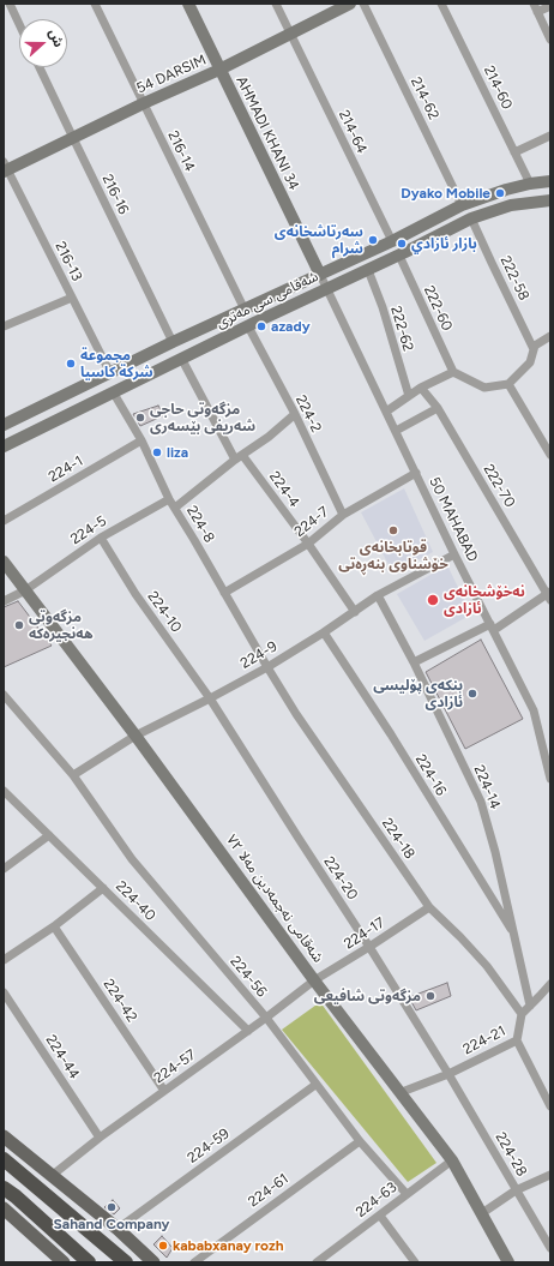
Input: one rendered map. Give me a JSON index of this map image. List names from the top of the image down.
{
  "streets": {
    "main road": [
      "54 DARSIM",
      "AHMADI KHANI 34",
      "شەقامی سی مەتری",
      "شەقامی نەجمەدین مەلا ٧٢"
    ],
    "street": [
      "214-60",
      "214-62",
      "214-64",
      "216-14",
      "216-16",
      "216-13",
      "222-58",
      "222-60",
      "222-62",
      "224-2",
      "224-1",
      "222-70",
      "224-4",
      "50 MAHABAD",
      "224-7",
      "224-8",
      "224-5",
      "224-10",
      "224-9",
      "224-16",
      "224-14",
      "224-18",
      "224-20",
      "224-40",
      "224-17",
      "224-56",
      "224-42",
      "224-21",
      "224-44",
      "224-57",
      "224-59",
      "224-28",
      "224-61",
      "224-63"
    ]
  },
  "crossings": [
    ["54 DARSIM", "214-64"],
    ["54 DARSIM", "AHMADI KHANI 34"],
    ["54 DARSIM", "216-14"],
    ["54 DARSIM", "216-16"],
    ["54 DARSIM", "216-13"],
    ["214-60", "شەقامی سی مەتری"],
    ["214-62", "شەقامی سی مەتری"],
    ["214-64", "شەقامی سی مەتری"],
    ["AHMADI KHANI 34", "شەقامی سی مەتری"],
    ["AHMADI KHANI 34", "50 MAHABAD"],
    ["216-14", "شەقامی سی مەتری"],
    ["216-16", "شەقامی سی مەتری"],
    ["216-13", "شەقامی سی مەتری"],
    ["222-58", "شەقامی سی مەتری"],
    ["شەقامی سی مەتری", "222-60"],
    ["شەقامی سی مەتری", "222-62"],
    ["شەقامی سی مەتری", "224-2"],
    ["شەقامی سی مەتری", "224-4"],
    ["شەقامی سی مەتری", "50 MAHABAD"],
    ["شەقامی سی مەتری", "224-8"],
    ["224-2", "224-7"],
    ["224-1", "224-8"],
    ["224-4", "224-7"],
    ["224-4", "224-9"],
    ["50 MAHABAD", "224-7"],
    ["50 MAHABAD", "224-9"],
    ["224-7", "224-8"],
    ["224-8", "224-5"],
    ["224-8", "224-9"],
    ["224-8", "224-18"],
    ["224-5", "224-10"],
    ["224-5", "شەقامی نەجمەدین مەلا ٧٢"],
    ["224-10", "224-9"],
    ["224-10", "224-20"],
    ["224-9", "224-16"],
    ["224-9", "224-14"],
    ["224-9", "224-18"],
    ["224-9", "224-20"],
    ["224-9", "شەقامی نەجمەدین مەلا ٧٢"],
    ["224-9", "224-56"],
    ["224-16", "224-14"],
    ["224-18", "224-17"],
    ["224-18", "224-21"],
    ["224-20", "224-17"],
    ["224-20", "224-21"],
    ["224-20", "224-28"],
    ["شەقامی نەجمەدین مەلا ٧٢", "224-17"],
    ["شەقامی نەجمەدین مەلا ٧٢", "224-21"],
    ["شەقامی نەجمەدین مەلا ٧٢", "224-57"],
    ["شەقامی نەجمەدین مەلا ٧٢", "224-63"],
    ["224-40", "224-57"],
    ["224-17", "224-57"],
    ["224-56", "224-57"],
    ["224-56", "224-59"],
    ["224-56", "224-61"],
    ["224-56", "224-63"],
    ["224-42", "224-57"],
    ["224-21", "224-28"],
    ["224-44", "224-57"]
  ],
  "places": [
    "Dyako Mobile",
    "سە‌رتاشخانە‌ی شرام",
    "بازار ئازادي",
    "azady",
    "مجموعة شرکة کاسیا",
    "مزگەوتی حاجی شەریفی بێسەری",
    "liza",
    "قوتابخانەی خۆشناوی بنەڕەتی",
    "نەخۆشخانەی ئازادی",
    "مزگەوتی ھەنجیرەکە",
    "بنکەی پۆلیسی ئازادی",
    "مزگەوتی شافیعی",
    "Sahand Company",
    "kababxanay rozh"
  ],
  "north": "right"
}
